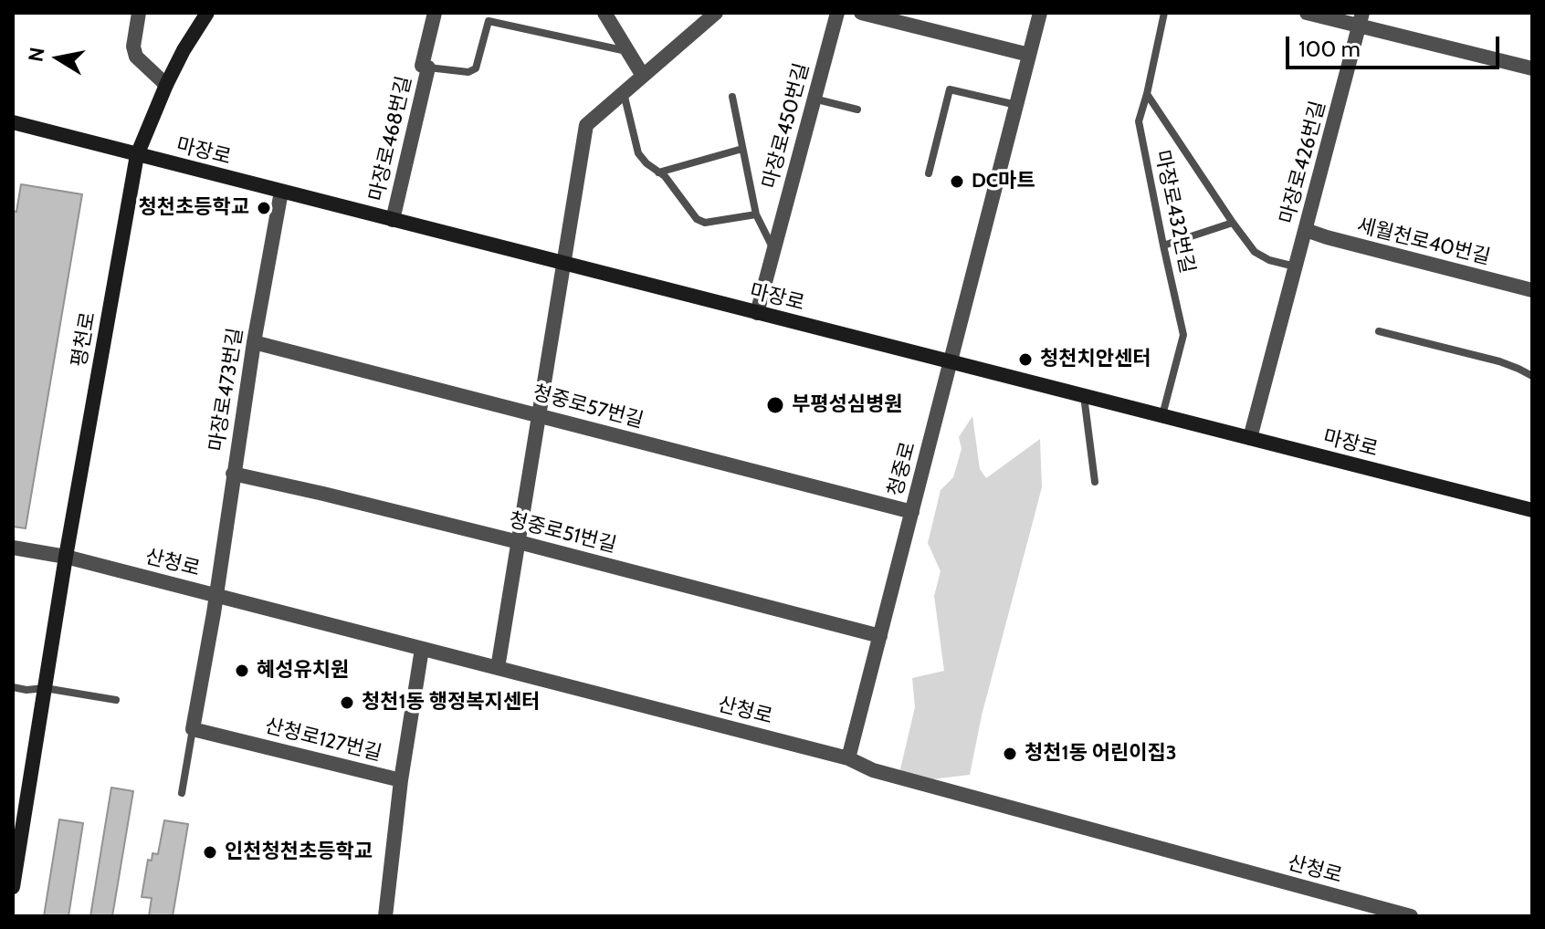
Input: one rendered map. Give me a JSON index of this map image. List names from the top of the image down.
{
  "streets": {
    "main road": ["마장로", "평천로"],
    "street": [
      "마장로450번길",
      "마장로468번길",
      "마장로426번길",
      "세월천로40번길",
      "마장로473번길",
      "청중로57번길",
      "청중로",
      "청중로51번길",
      "산청로",
      "산청로127번길"
    ],
    "lane": ["마장로432번길"]
  },
  "crossings": [
    ["마장로450번길", "마장로"],
    ["마장로468번길", "마장로"],
    ["마장로", "마장로426번길"],
    ["마장로", "마장로432번길"],
    ["마장로", "평천로"],
    ["마장로", "마장로473번길"],
    ["마장로", "청중로"],
    ["마장로426번길", "세월천로40번길"],
    ["평천로", "산청로"],
    ["마장로473번길", "청중로57번길"],
    ["마장로473번길", "청중로51번길"],
    ["마장로473번길", "산청로"],
    ["청중로57번길", "청중로"],
    ["청중로", "청중로51번길"],
    ["청중로", "산청로"],
    ["산청로", "산청로127번길"]
  ],
  "places": [
    "DC마트",
    "청천초등학교",
    "청천치안센터",
    "부평성심병원",
    "혜성유치원",
    "청천1동 행정복지센터",
    "청천1동 어린이집3",
    "인천청천초등학교"
  ],
  "scale_bar": "100 m",
  "north": "left"
}
